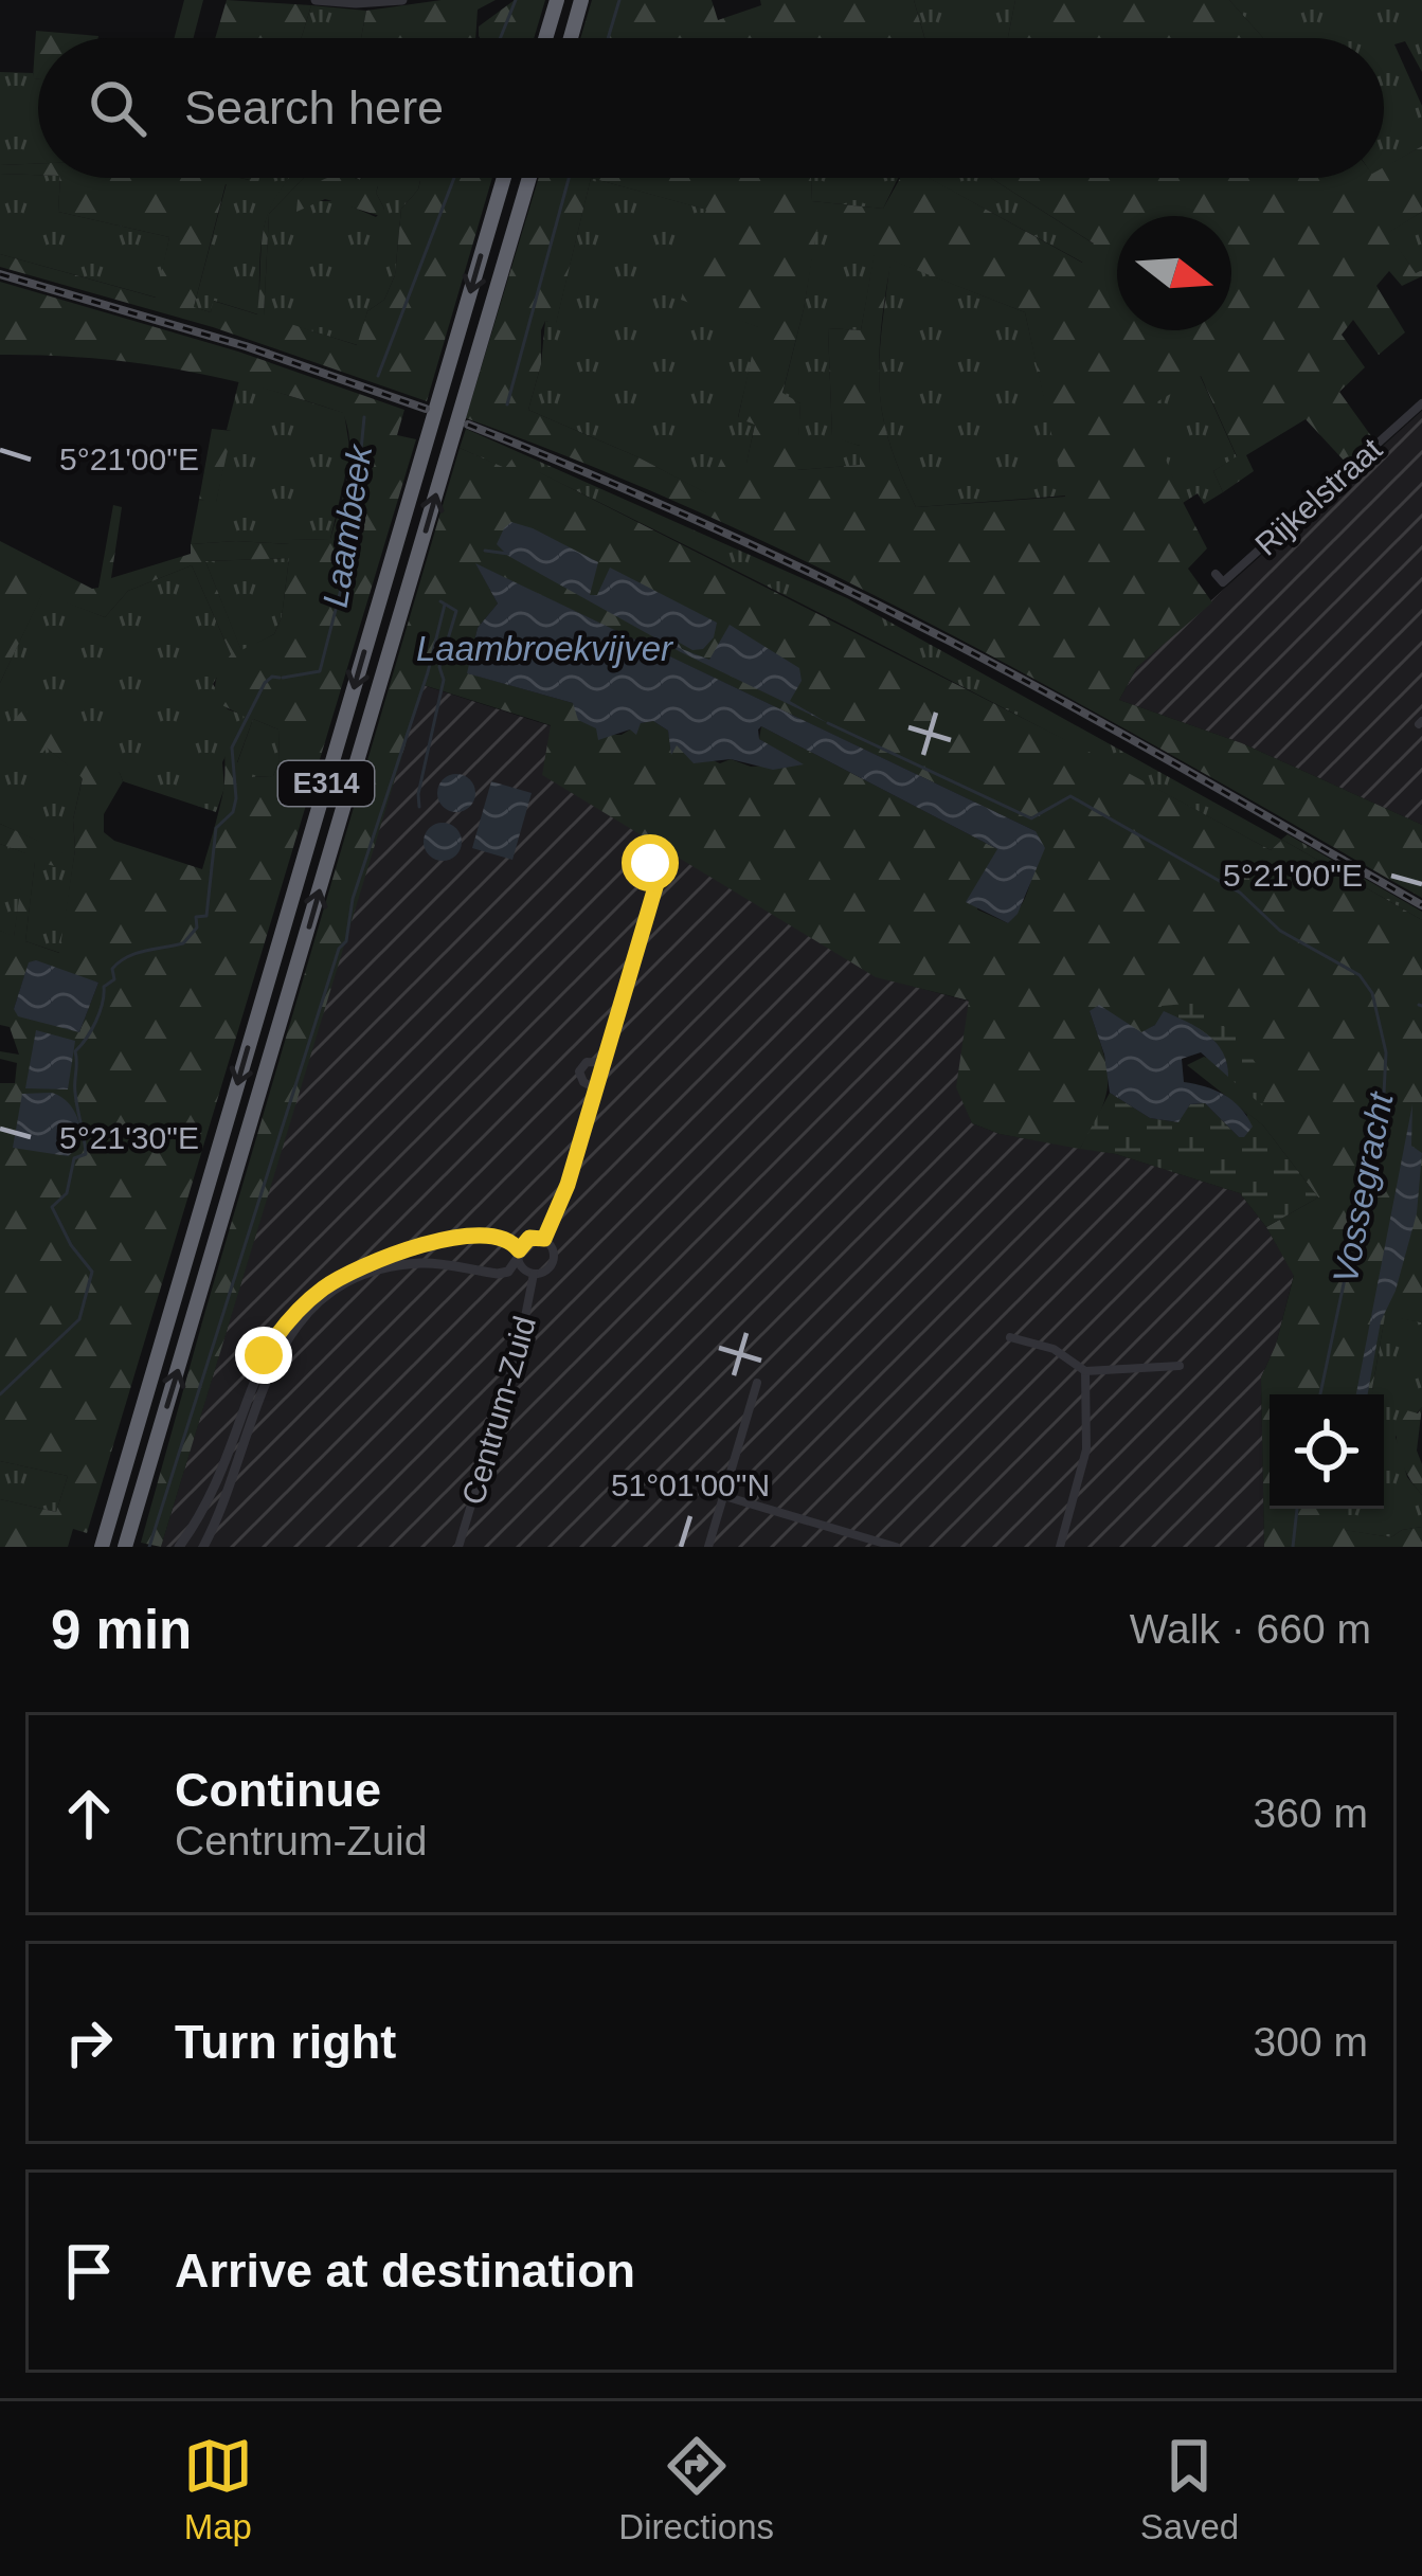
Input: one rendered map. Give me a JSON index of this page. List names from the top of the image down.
{
  "streets": {
    "highway": ["E314"],
    "street": ["Rijkelstraat", "Centrum-Zuid"]
  },
  "water": ["Laambeek", "Laambroekvijver", "Vossegracht"],
  "north": "right",
  "page": {
    "search": "Search here",
    "heading": ["9 min", "Walk · 660 m"],
    "list": [
      ["Continue", "Centrum-Zuid", "360 m"],
      ["Turn right", "300 m"],
      "Arrive at destination"
    ],
    "nav": ["Map", "Directions", "Saved"]
  },
  "coordinates": ["5°21'00\"E", "5°21'30\"E", "51°01'00\"N"]
}
